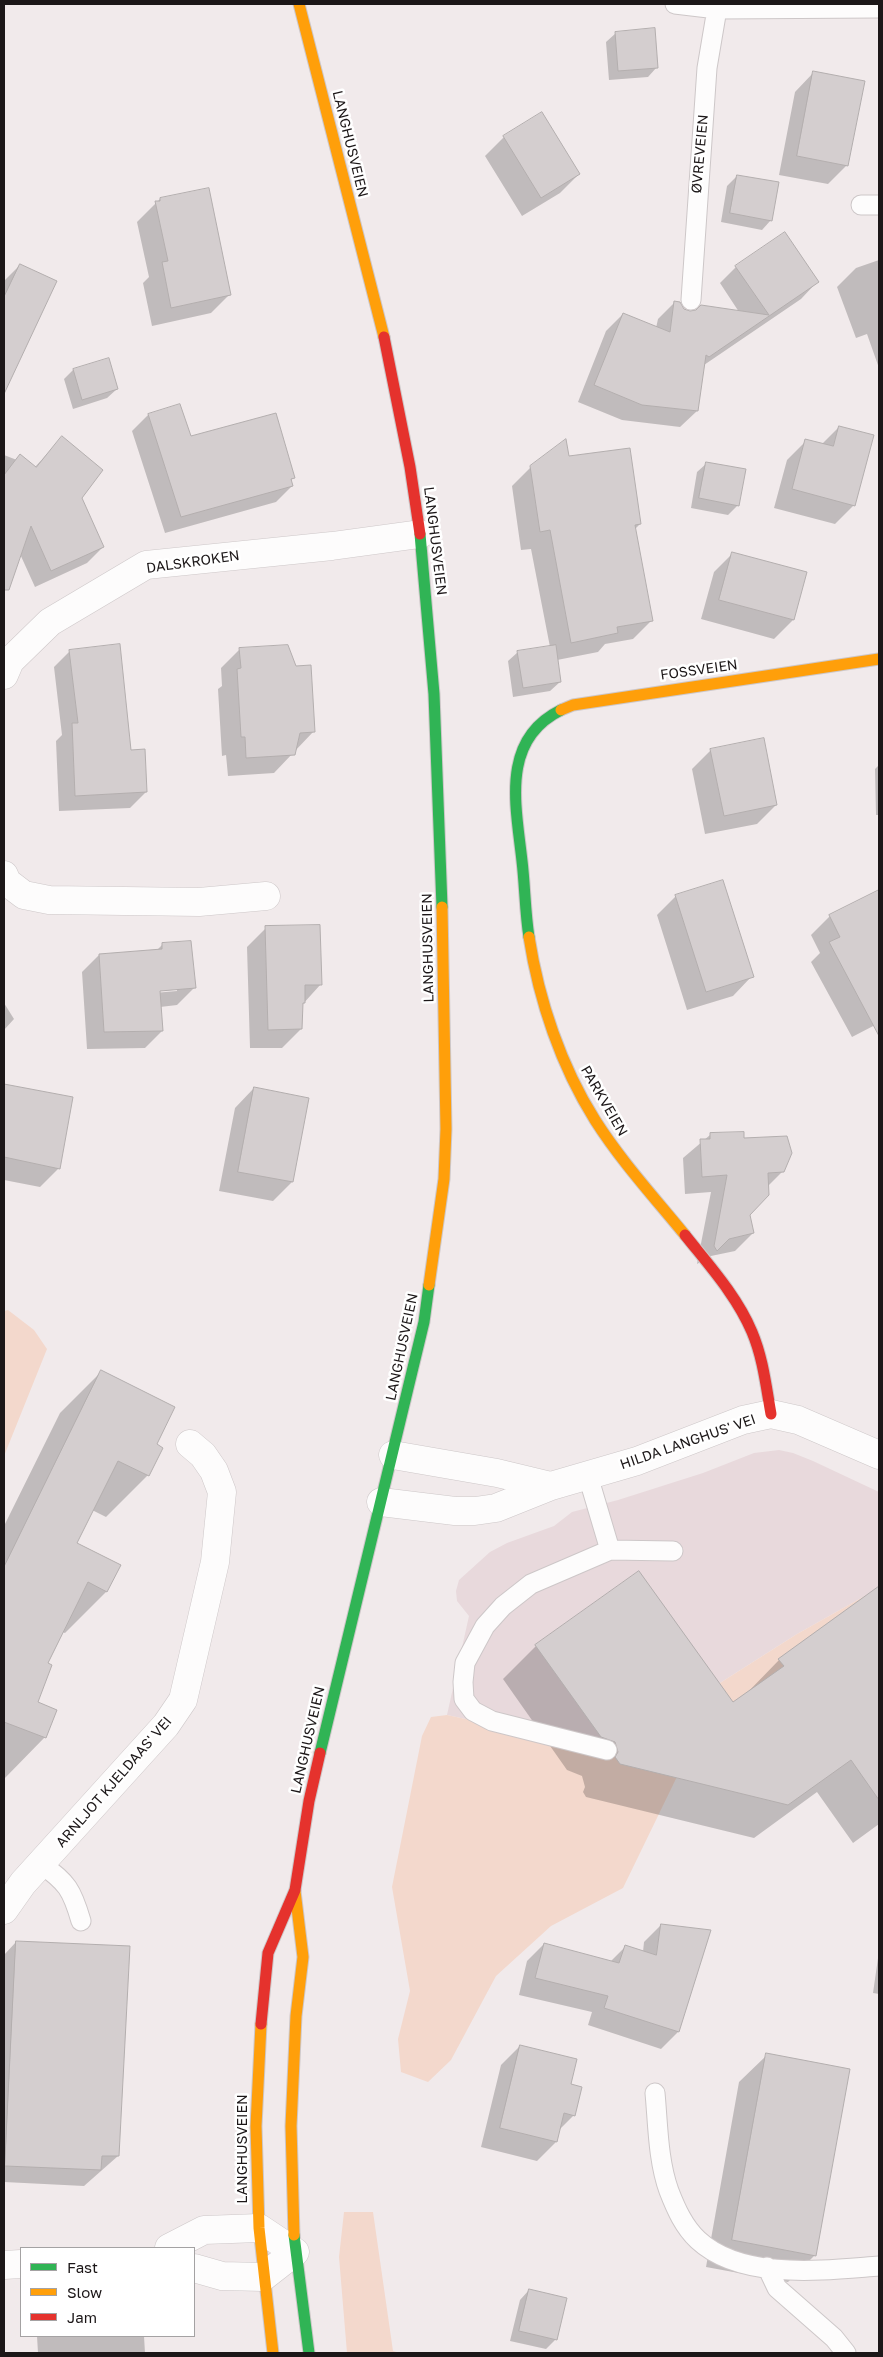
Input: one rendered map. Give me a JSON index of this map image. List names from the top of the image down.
{
  "streets": {
    "main road": ["LANGHUSVEIEN", "FOSSVEIEN", "PARKVEIEN"],
    "street": ["DALSKROKEN", "HILDA LANGHUS' VEI", "ARNLJOT KJELDAAS' VEI"],
    "lane": ["ØVREVEIEN"]
  },
  "crossings": [
    ["LANGHUSVEIEN", "DALSKROKEN"],
    ["LANGHUSVEIEN", "HILDA LANGHUS' VEI"],
    ["FOSSVEIEN", "PARKVEIEN"],
    ["PARKVEIEN", "HILDA LANGHUS' VEI"]
  ],
  "legend": ["Fast", "Slow", "Jam"]
}
